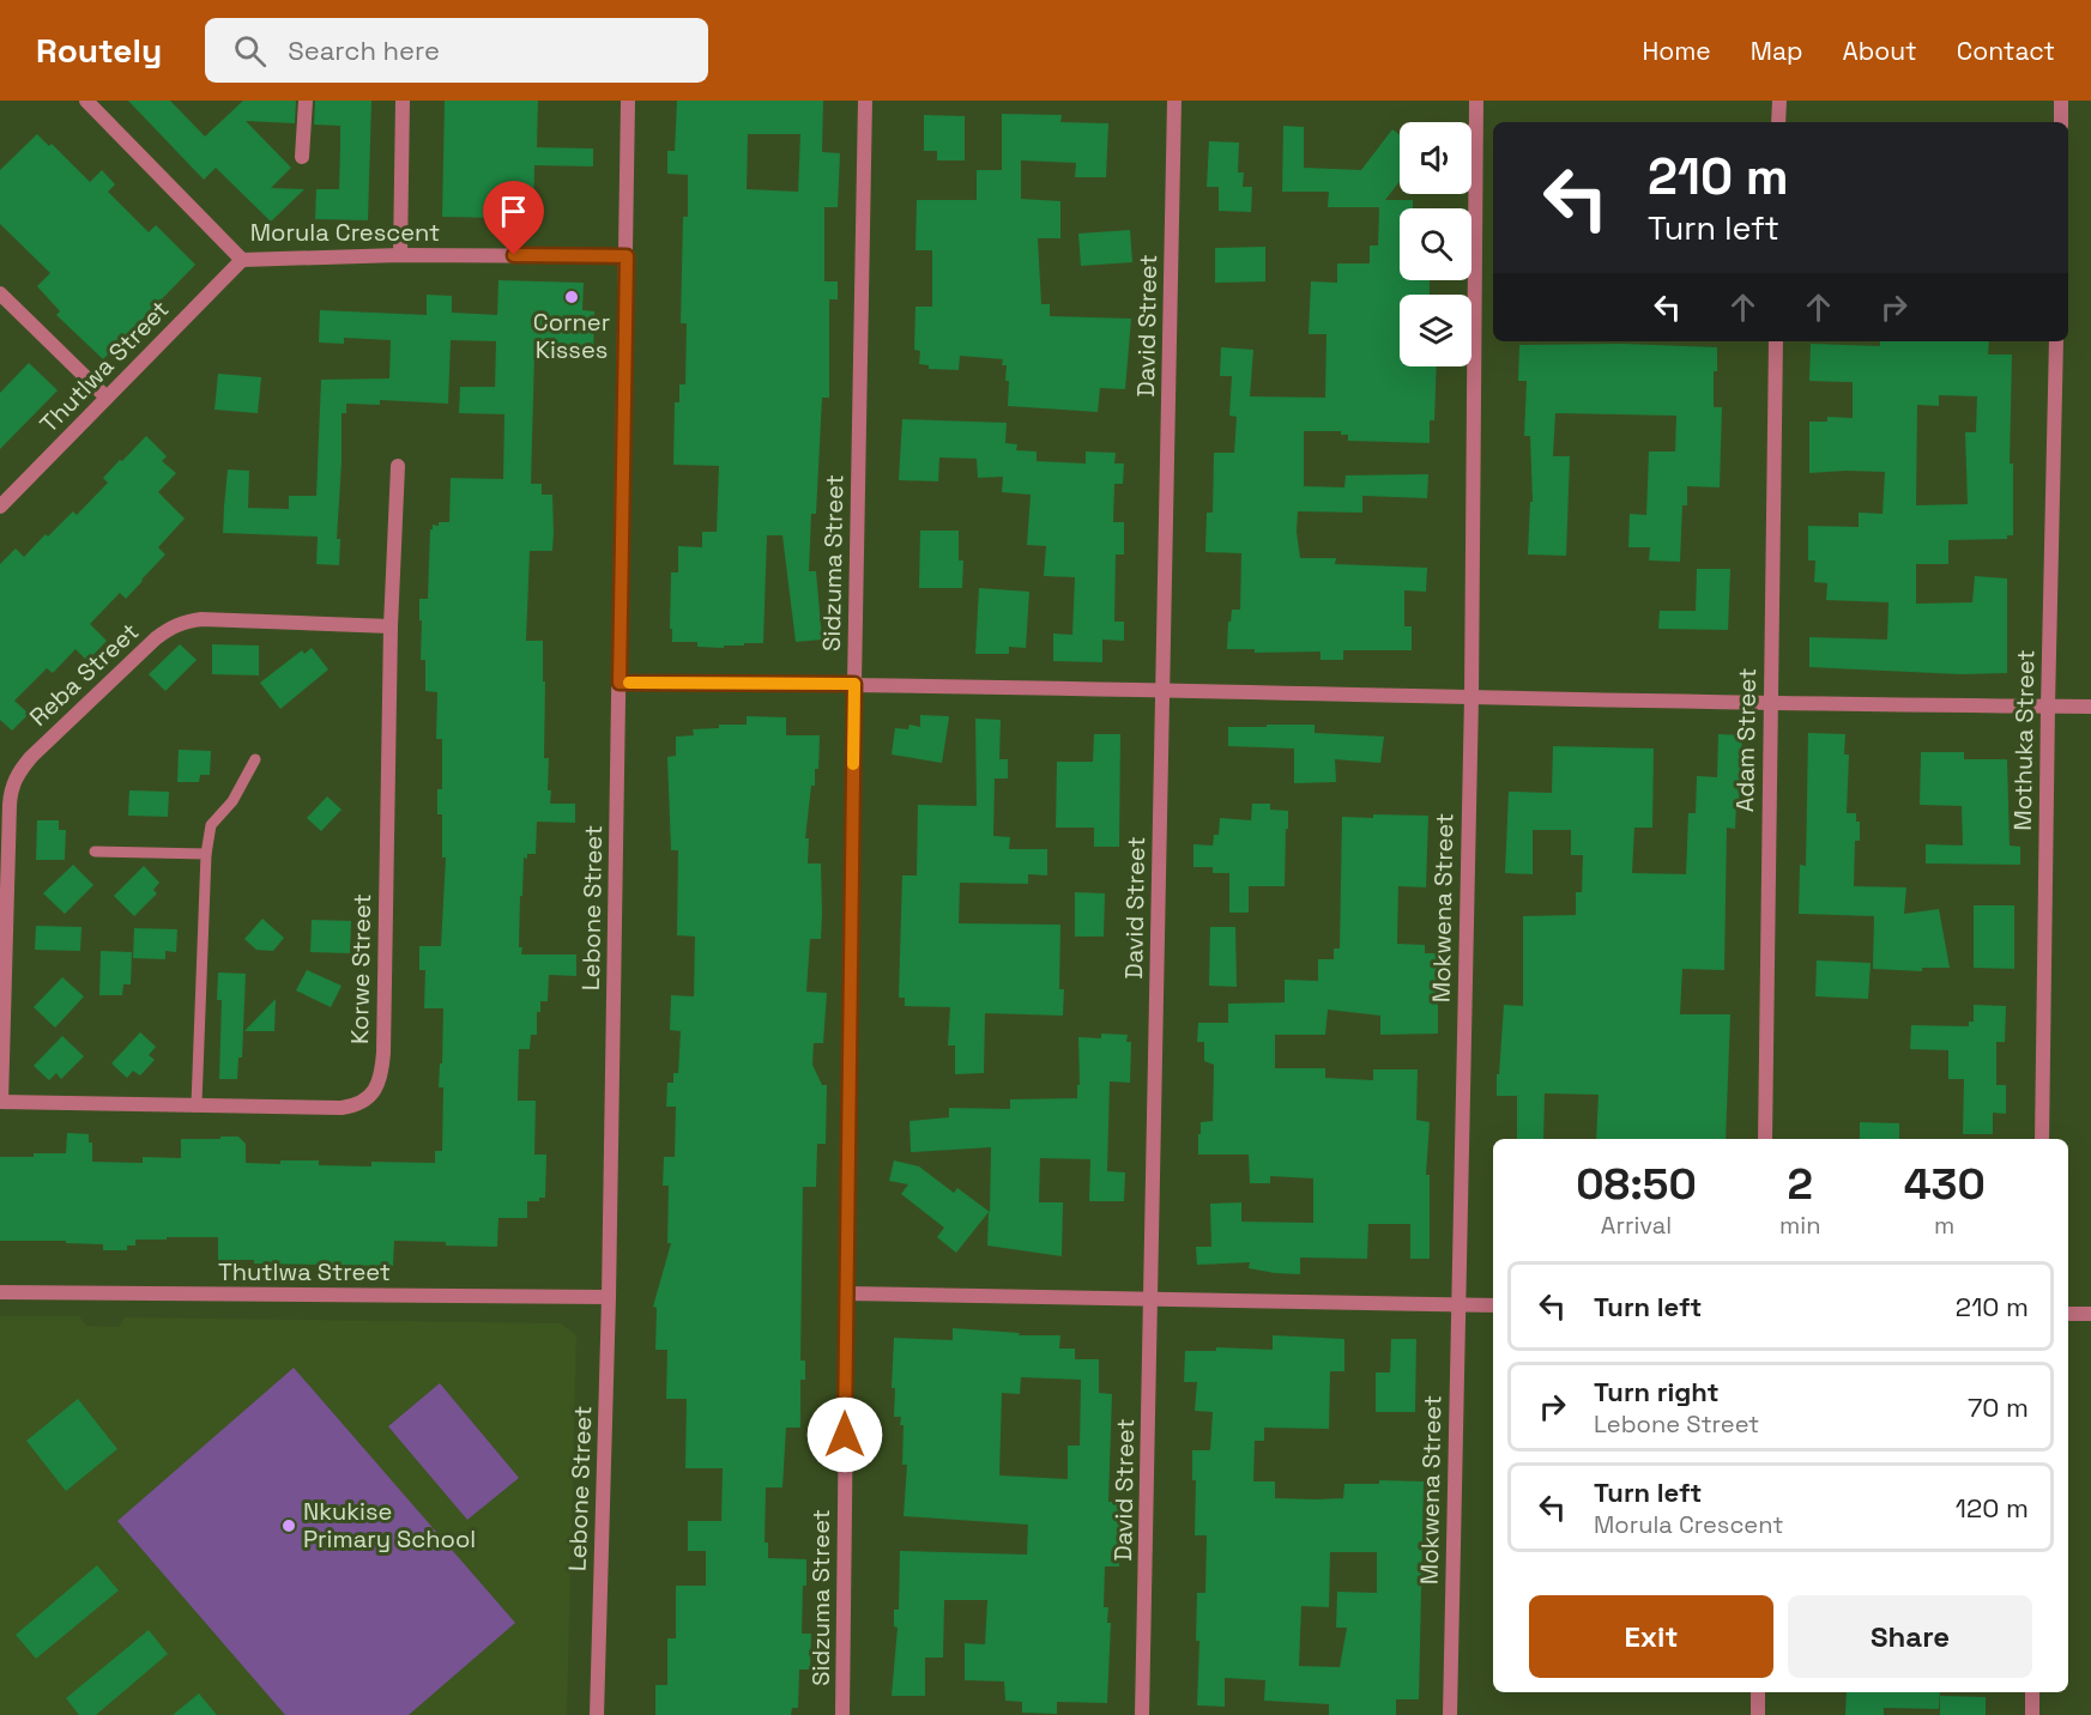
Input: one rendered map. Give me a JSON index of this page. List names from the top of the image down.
{
  "streets": {
    "street": [
      "Morula Crescent",
      "David Street",
      "Thutlwa Street",
      "Sidzuma Street",
      "Reba Street",
      "Adam Street",
      "Mothuka Street",
      "Lebone Street",
      "Mokwena Street",
      "Korwe Street"
    ]
  },
  "crossings": [
    ["Morula Crescent", "Thutlwa Street"],
    ["Morula Crescent", "Lebone Street"],
    ["Thutlwa Street", "Lebone Street"],
    ["Reba Street", "Korwe Street"]
  ],
  "places": ["Corner Kisses", "Nkukise Primary School"],
  "page": {
    "header": "Routely",
    "search": "Search here",
    "nav": [
      "Home",
      "Map",
      "About",
      "Contact"
    ],
    "turn": ["210 m", "Turn left"],
    "eta": [
      "08:50",
      "Arrival",
      "2",
      "min",
      "430",
      "m"
    ],
    "list": [
      {
        "name": "Turn left",
        "value": "210 m"
      },
      {
        "name": "Turn right",
        "note": "Lebone Street",
        "value": "70 m"
      },
      {
        "name": "Turn left",
        "note": "Morula Crescent",
        "value": "120 m"
      }
    ],
    "buttons": ["Exit", "Share"]
  }
}
